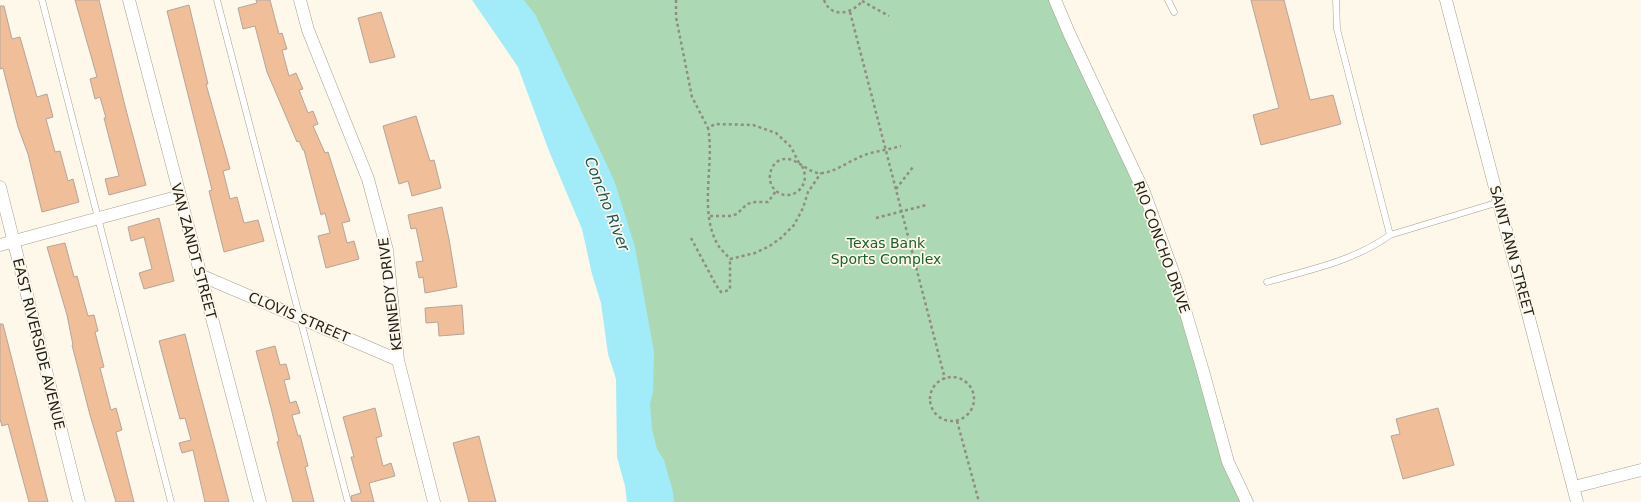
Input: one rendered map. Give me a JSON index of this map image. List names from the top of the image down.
{
  "streets": {
    "street": [
      "RIO CONCHO DRIVE",
      "VAN ZANDT STREET",
      "SAINT ANN STREET",
      "KENNEDY DRIVE",
      "CLOVIS STREET",
      "EAST RIVERSIDE AVENUE"
    ]
  },
  "crossings": [
    ["VAN ZANDT STREET", "CLOVIS STREET"],
    ["KENNEDY DRIVE", "CLOVIS STREET"]
  ],
  "water": ["Concho River"],
  "parks": ["Texas Bank Sports Complex"]
}
